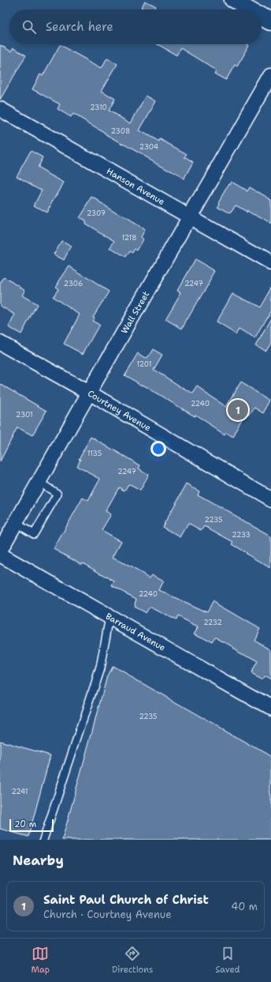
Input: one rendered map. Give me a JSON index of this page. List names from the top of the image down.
{
  "streets": {
    "street": [
      "Hanson Avenue",
      "Wall Street",
      "Courtney Avenue",
      "Barraud Avenue"
    ]
  },
  "crossings": [
    ["Hanson Avenue", "Wall Street"],
    ["Wall Street", "Courtney Avenue"]
  ],
  "house_numbers": [
    "2310",
    "2308",
    "2304",
    "2307",
    "1218",
    "2306",
    "2247",
    "1201",
    "2240",
    "2301",
    "1135",
    "2247",
    "2235",
    "2233",
    "2240",
    "2232",
    "2235",
    "2241"
  ],
  "scale_bar": "20 m",
  "page": {
    "search": "Search here",
    "pins": "1",
    "scale": "20 m",
    "heading": "Nearby",
    "list": [
      {
        "mark": "1",
        "name": "Saint Paul Church of Christ",
        "note": "Church · Courtney Avenue",
        "value": "40 m"
      }
    ],
    "nav": ["Map", "Directions", "Saved"]
  }
}
